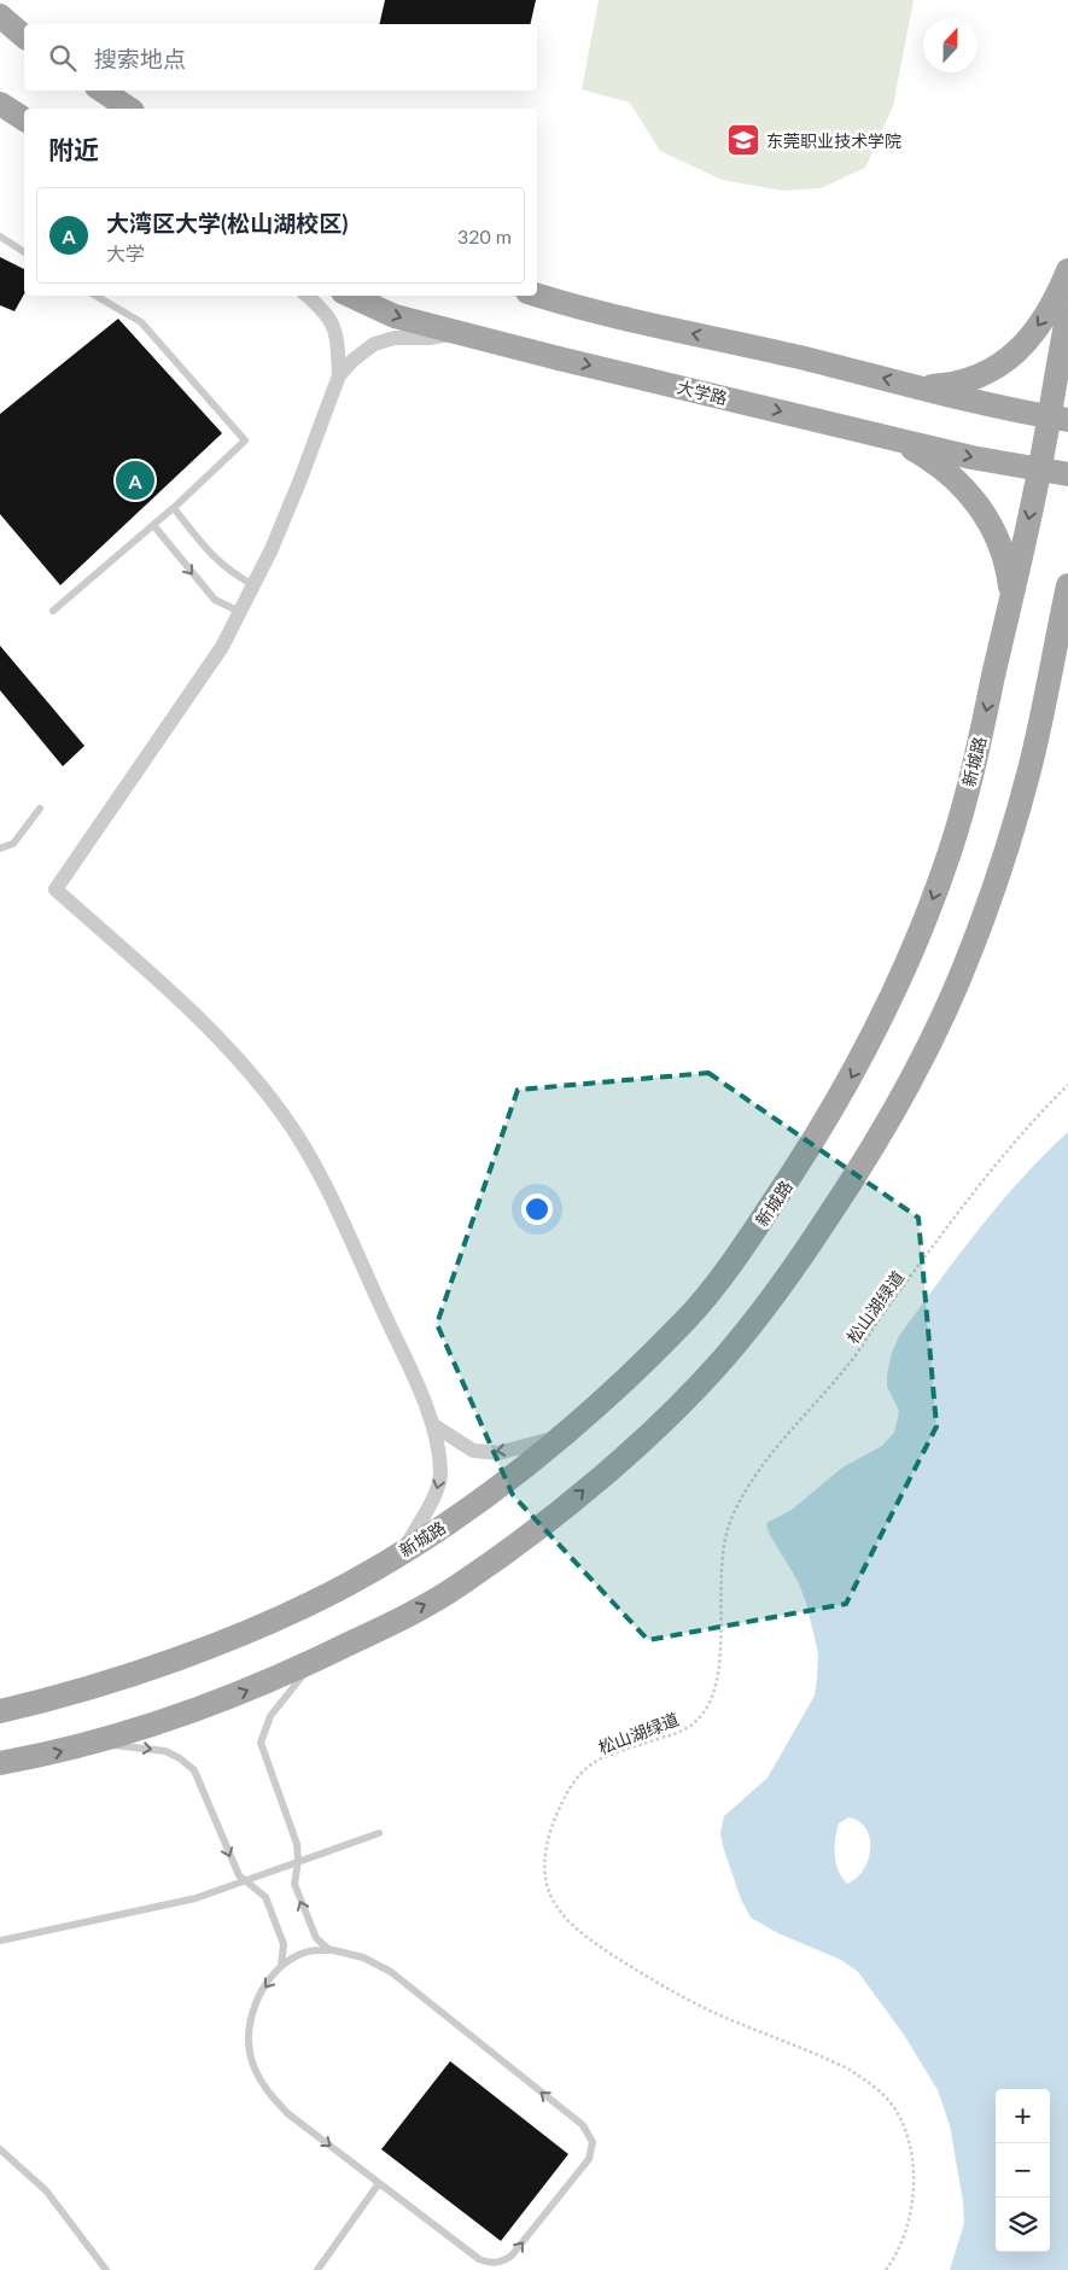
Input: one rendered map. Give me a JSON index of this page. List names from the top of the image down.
{
  "streets": {
    "main road": ["大学路", "新城路"],
    "path": ["松山湖绿道"]
  },
  "crossings": [
    ["大学路", "新城路"]
  ],
  "places": {
    "school or university": ["东莞职业技术学院"]
  },
  "north": "top",
  "page": {
    "search": "搜索地点",
    "heading": "附近",
    "list": [
      {
        "mark": "A",
        "name": "大湾区大学(松山湖校区)",
        "note": "大学",
        "value": "320 m"
      }
    ],
    "pins": "A",
    "map_buttons": ["+", "−"]
  }
}
